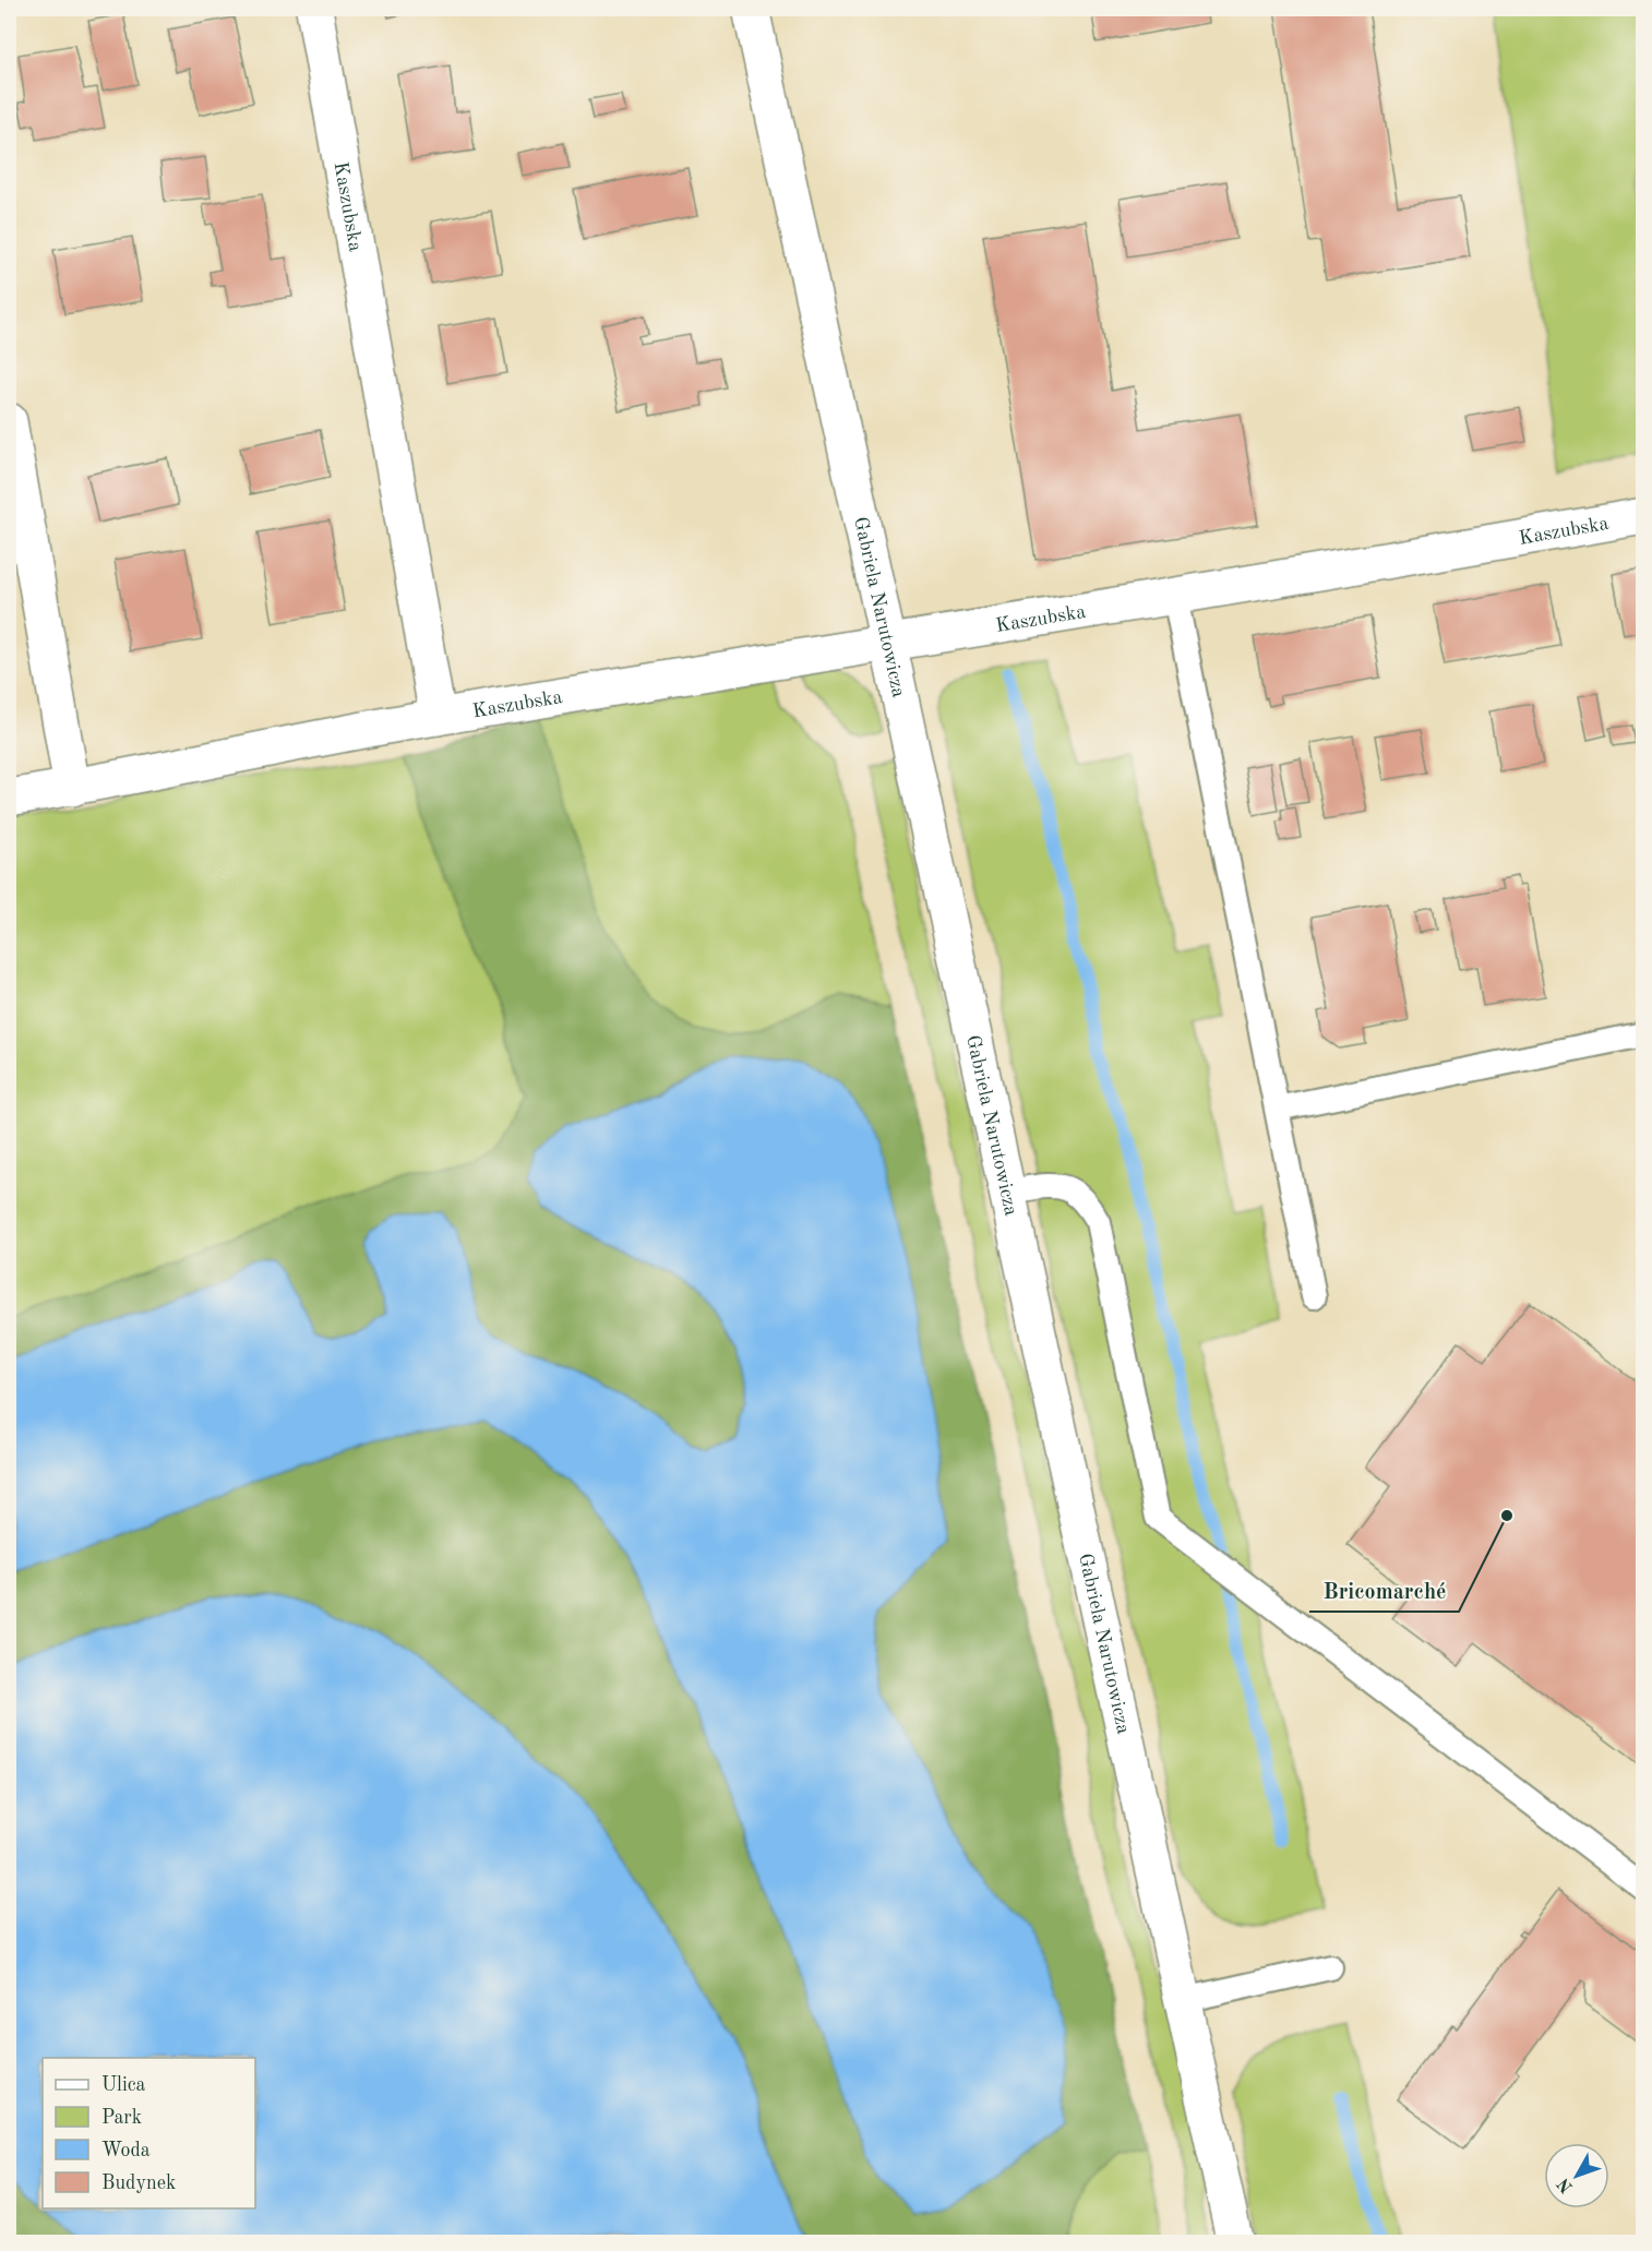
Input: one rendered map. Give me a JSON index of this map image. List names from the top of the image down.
{
  "streets": {
    "street": ["Kaszubska", "Gabriela Narutowicza"]
  },
  "crossings": [
    ["Kaszubska", "Gabriela Narutowicza"]
  ],
  "places": ["Bricomarché"],
  "legend": [
    "Ulica",
    "Park",
    "Woda",
    "Budynek"
  ],
  "north": "bottom left"
}
